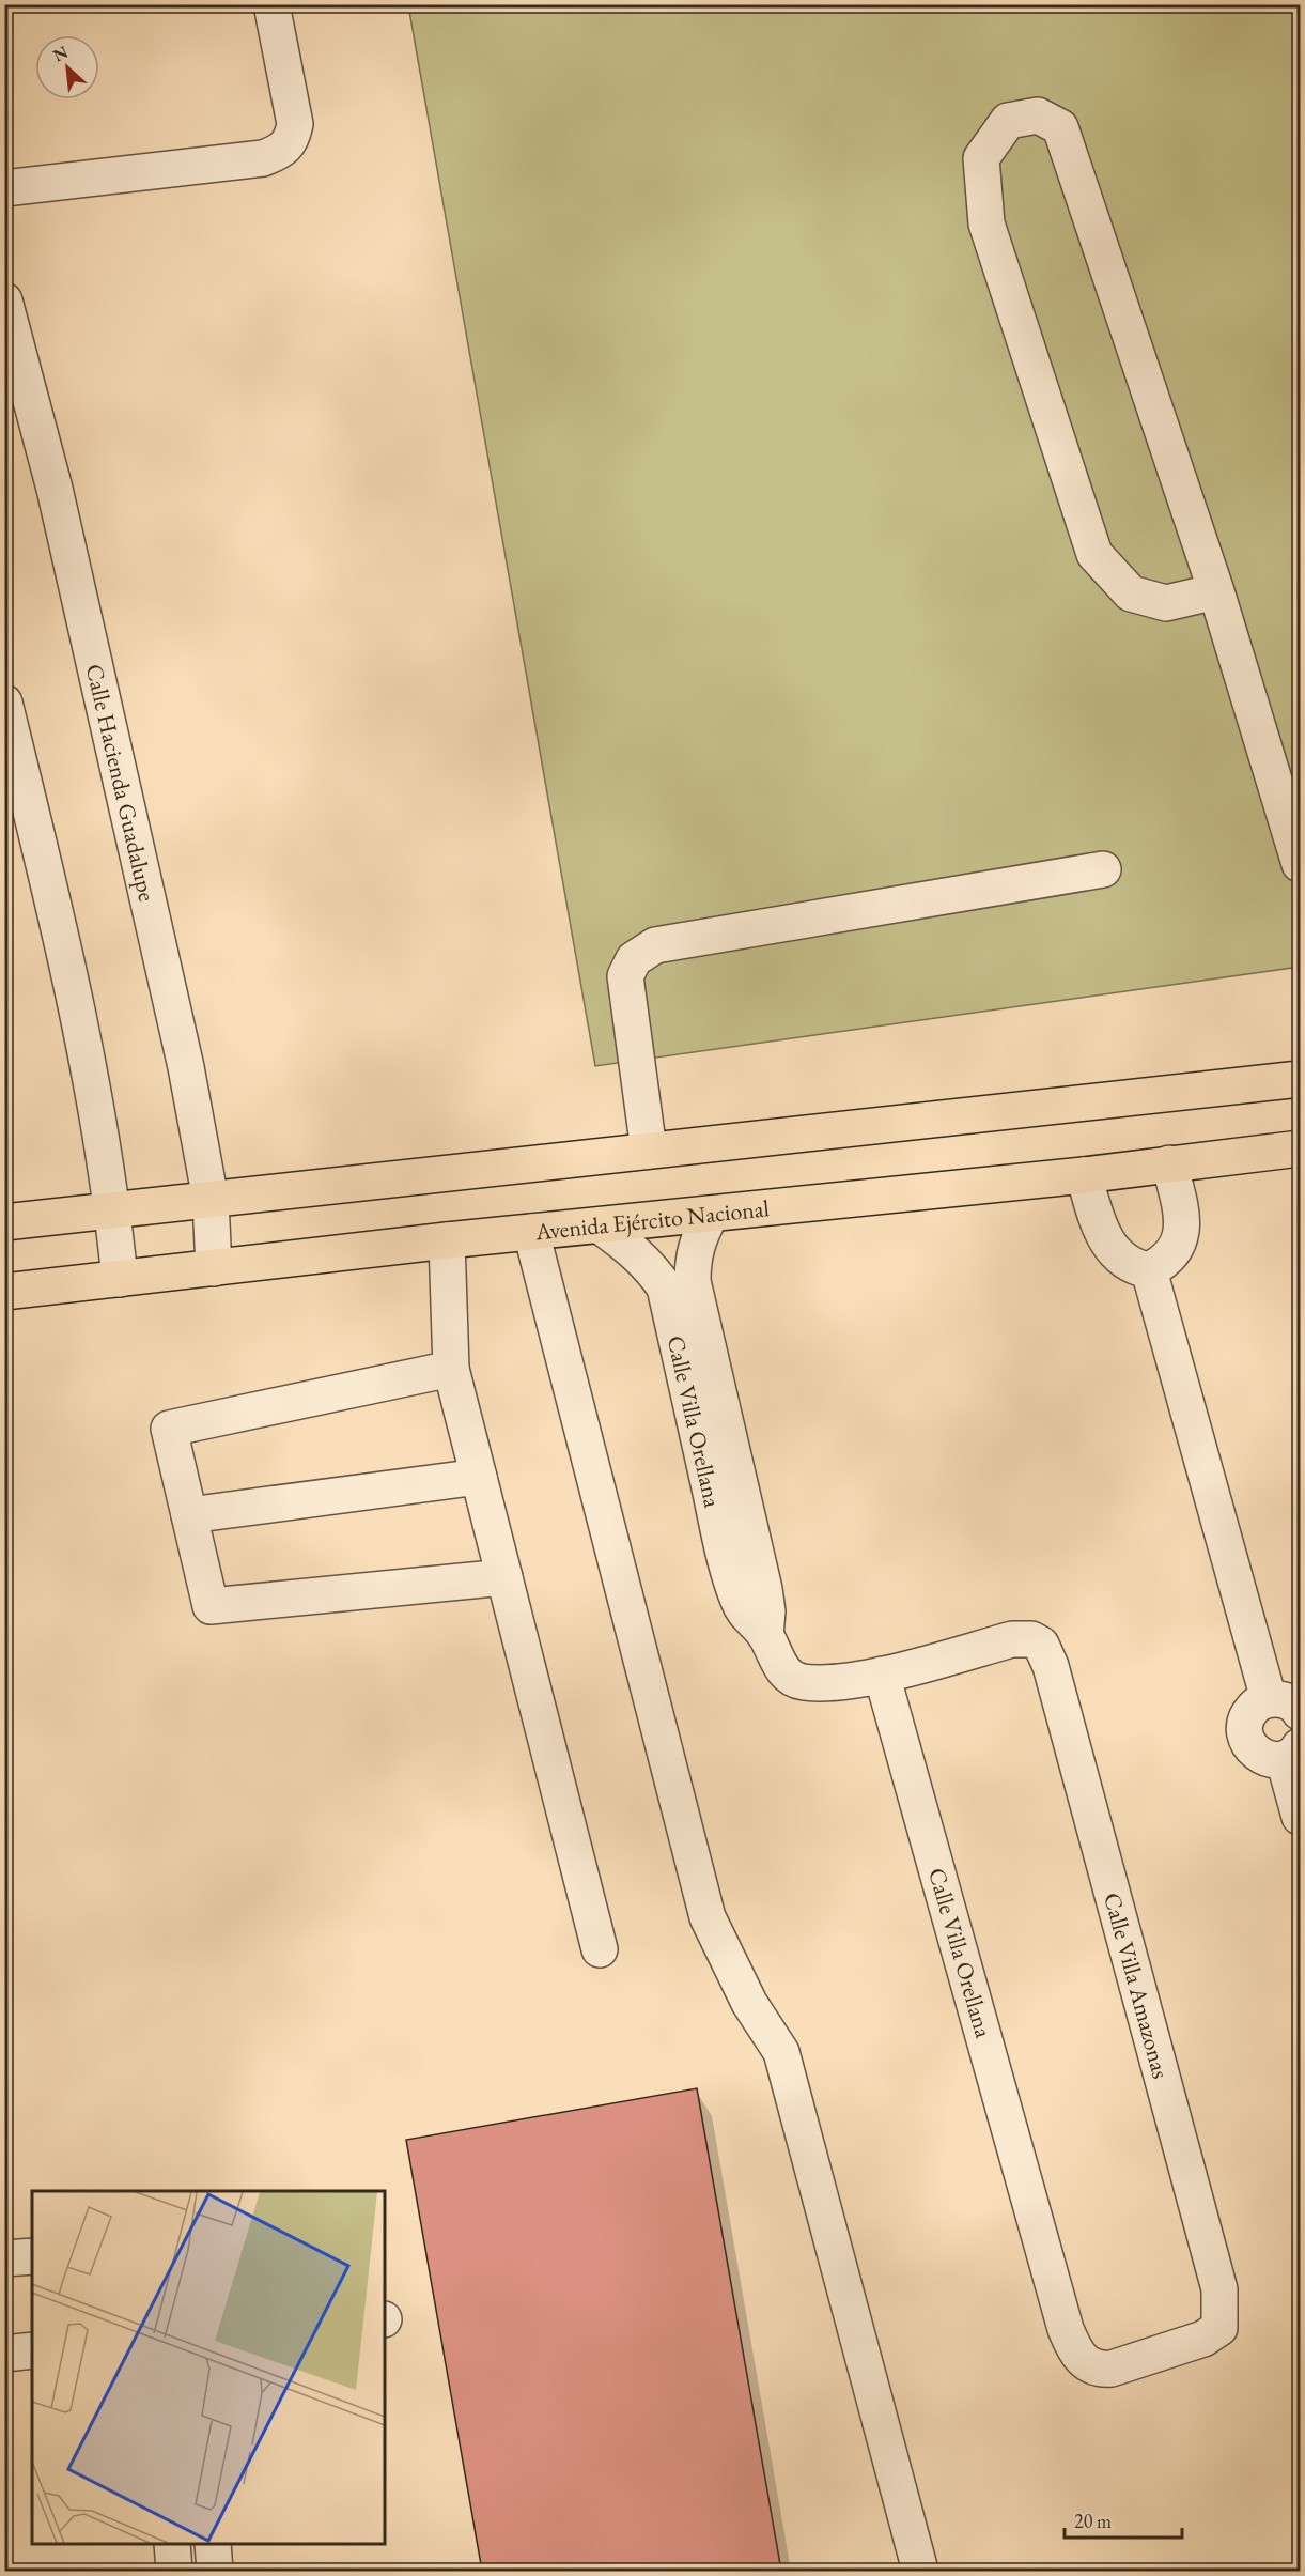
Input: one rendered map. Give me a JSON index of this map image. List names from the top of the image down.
{
  "streets": {
    "main road": ["Avenida Ejército Nacional"],
    "street": ["Calle Hacienda Guadalupe", "Calle Villa Orellana", "Calle Villa Amazonas"]
  },
  "crossings": [
    ["Calle Hacienda Guadalupe", "Avenida Ejército Nacional"],
    ["Avenida Ejército Nacional", "Calle Villa Orellana"],
    ["Calle Villa Orellana", "Calle Villa Amazonas"]
  ],
  "scale_bar": "20 m",
  "north": "top left"
}
